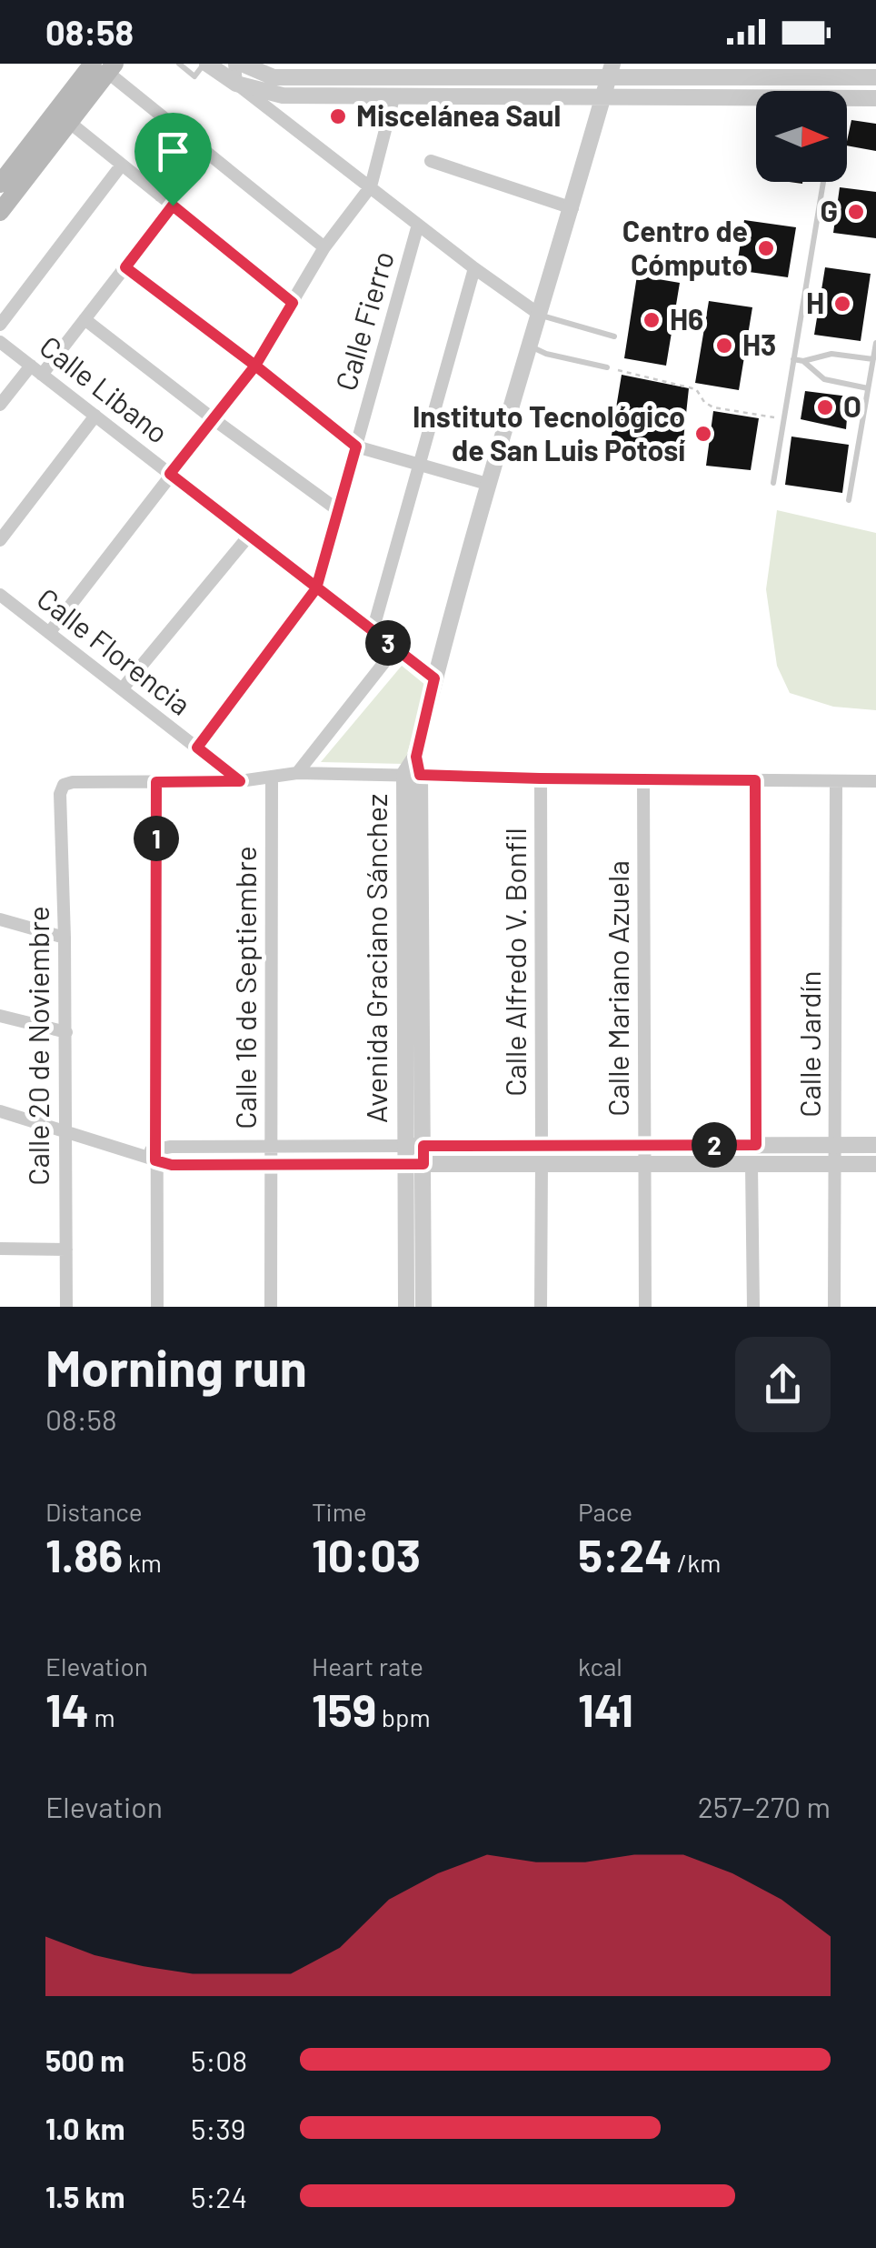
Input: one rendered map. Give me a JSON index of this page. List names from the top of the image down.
{
  "streets": {
    "street": [
      "Calle Fierro",
      "Calle Libano",
      "Calle Florencia",
      "Avenida Graciano Sánchez",
      "Calle Alfredo V. Bonfil",
      "Calle 16 de Septiembre",
      "Calle Mariano Azuela",
      "Calle Jardín",
      "Calle 20 de Noviembre"
    ]
  },
  "crossings": [
    ["Calle Fierro", "Calle Libano"]
  ],
  "places": [
    "Miscelánea Saul",
    "G",
    "Centro de Cómputo",
    "H",
    "H6",
    "H3",
    "O",
    "Instituto Tecnológico de San Luis Potosí"
  ],
  "north": "right",
  "page": {
    "status": "08:58",
    "pins": ["3", "1", "2"],
    "heading": ["Morning run", "08:58"],
    "stats": [
      ["Distance", "1.86 km"],
      ["Time", "10:03"],
      ["Pace", "5:24 /km"],
      ["Elevation", "14 m"],
      ["Heart rate", "159 bpm"],
      ["kcal", "141"]
    ],
    "chart": ["Elevation", "257–270 m"],
    "list": [
      {
        "name": "500 m",
        "note": "5:08"
      },
      {
        "name": "1.0 km",
        "note": "5:39"
      },
      {
        "name": "1.5 km",
        "note": "5:24"
      }
    ]
  }
}
